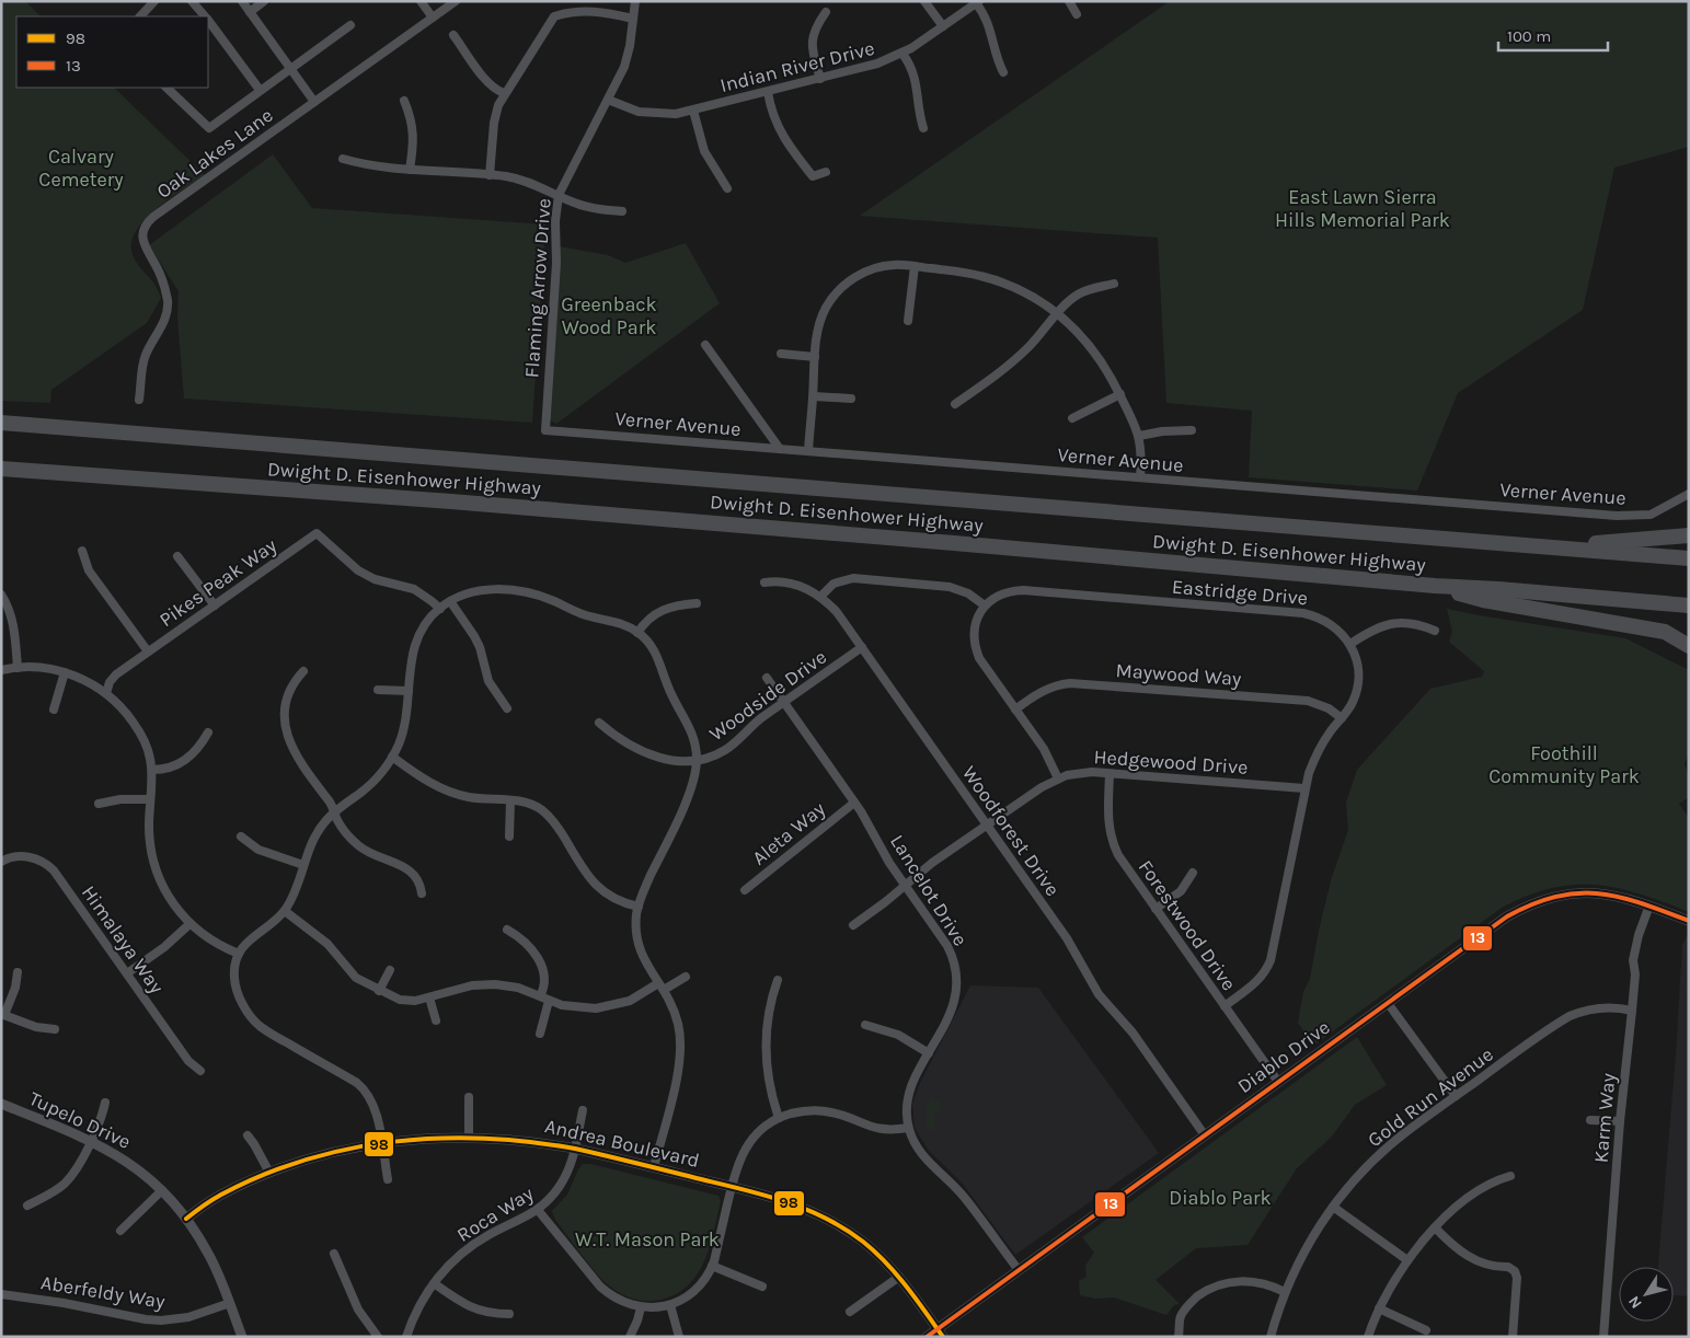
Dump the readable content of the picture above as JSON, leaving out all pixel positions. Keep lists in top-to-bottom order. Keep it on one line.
{"streets":{"highway":["Dwight D. Eisenhower Highway"],"street":["Indian River Drive","Oak Lakes Lane","Flaming Arrow Drive","Verner Avenue","Pikes Peak Way","Eastridge Drive","Maywood Way","Woodside Drive","Hedgewood Drive","Woodforest Drive","Aleta Way","Lancelot Drive","Forestwood Drive","Himalaya Way","Diablo Drive","Gold Run Avenue","Karm Way","Tupelo Drive","Andrea Boulevard","Roca Way","Aberfeldy Way"]},"crossings":[["Indian River Drive","Flaming Arrow Drive"],["Flaming Arrow Drive","Verner Avenue"],["Woodside Drive","Woodforest Drive"],["Woodside Drive","Lancelot Drive"],["Woodside Drive","Andrea Boulevard"],["Hedgewood Drive","Woodforest Drive"],["Hedgewood Drive","Lancelot Drive"],["Hedgewood Drive","Forestwood Drive"],["Woodforest Drive","Diablo Drive"],["Aleta Way","Lancelot Drive"],["Lancelot Drive","Diablo Drive"],["Forestwood Drive","Diablo Drive"],["Diablo Drive","Karm Way"],["Diablo Drive","Andrea Boulevard"],["Gold Run Avenue","Karm Way"],["Tupelo Drive","Andrea Boulevard"],["Tupelo Drive","Aberfeldy Way"],["Andrea Boulevard","Roca Way"]],"parks":["Calvary Cemetery","East Lawn Sierra Hills Memorial Park","Greenback Wood Park","Foothill Community Park","Diablo Park","W.T. Mason Park"],"lines":["transit line 13","transit line 98"],"legend":["98","13"],"scale_bar":"100 m","north":"bottom left"}
